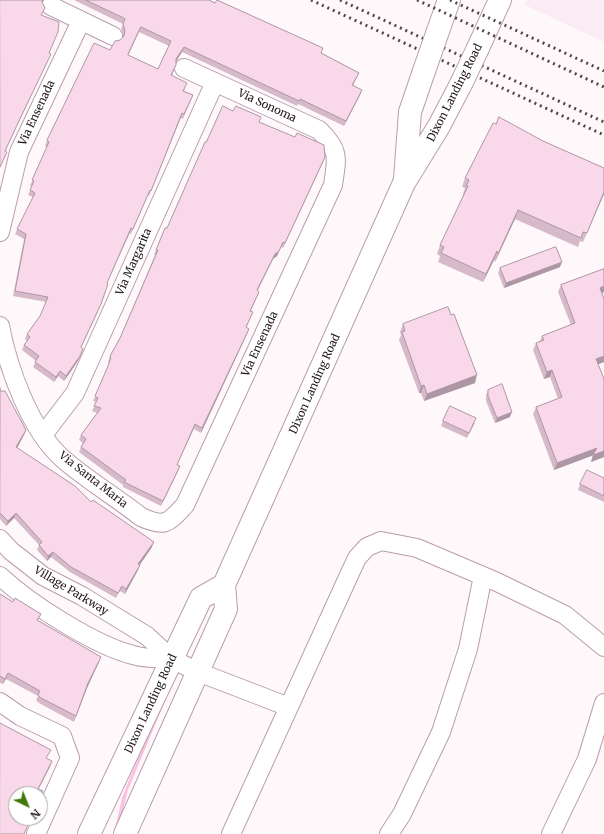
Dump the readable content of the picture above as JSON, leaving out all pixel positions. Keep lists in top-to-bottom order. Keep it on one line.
{"streets":{"main road":["Dixon Landing Road"],"street":["Via Sonoma","Via Ensenada","Via Margarita","Via Santa Maria","Village Parkway"]},"crossings":[["Dixon Landing Road","Village Parkway"],["Via Sonoma","Via Ensenada"],["Via Sonoma","Via Margarita"],["Via Ensenada","Via Santa Maria"],["Via Margarita","Via Santa Maria"]],"north":"bottom right"}
